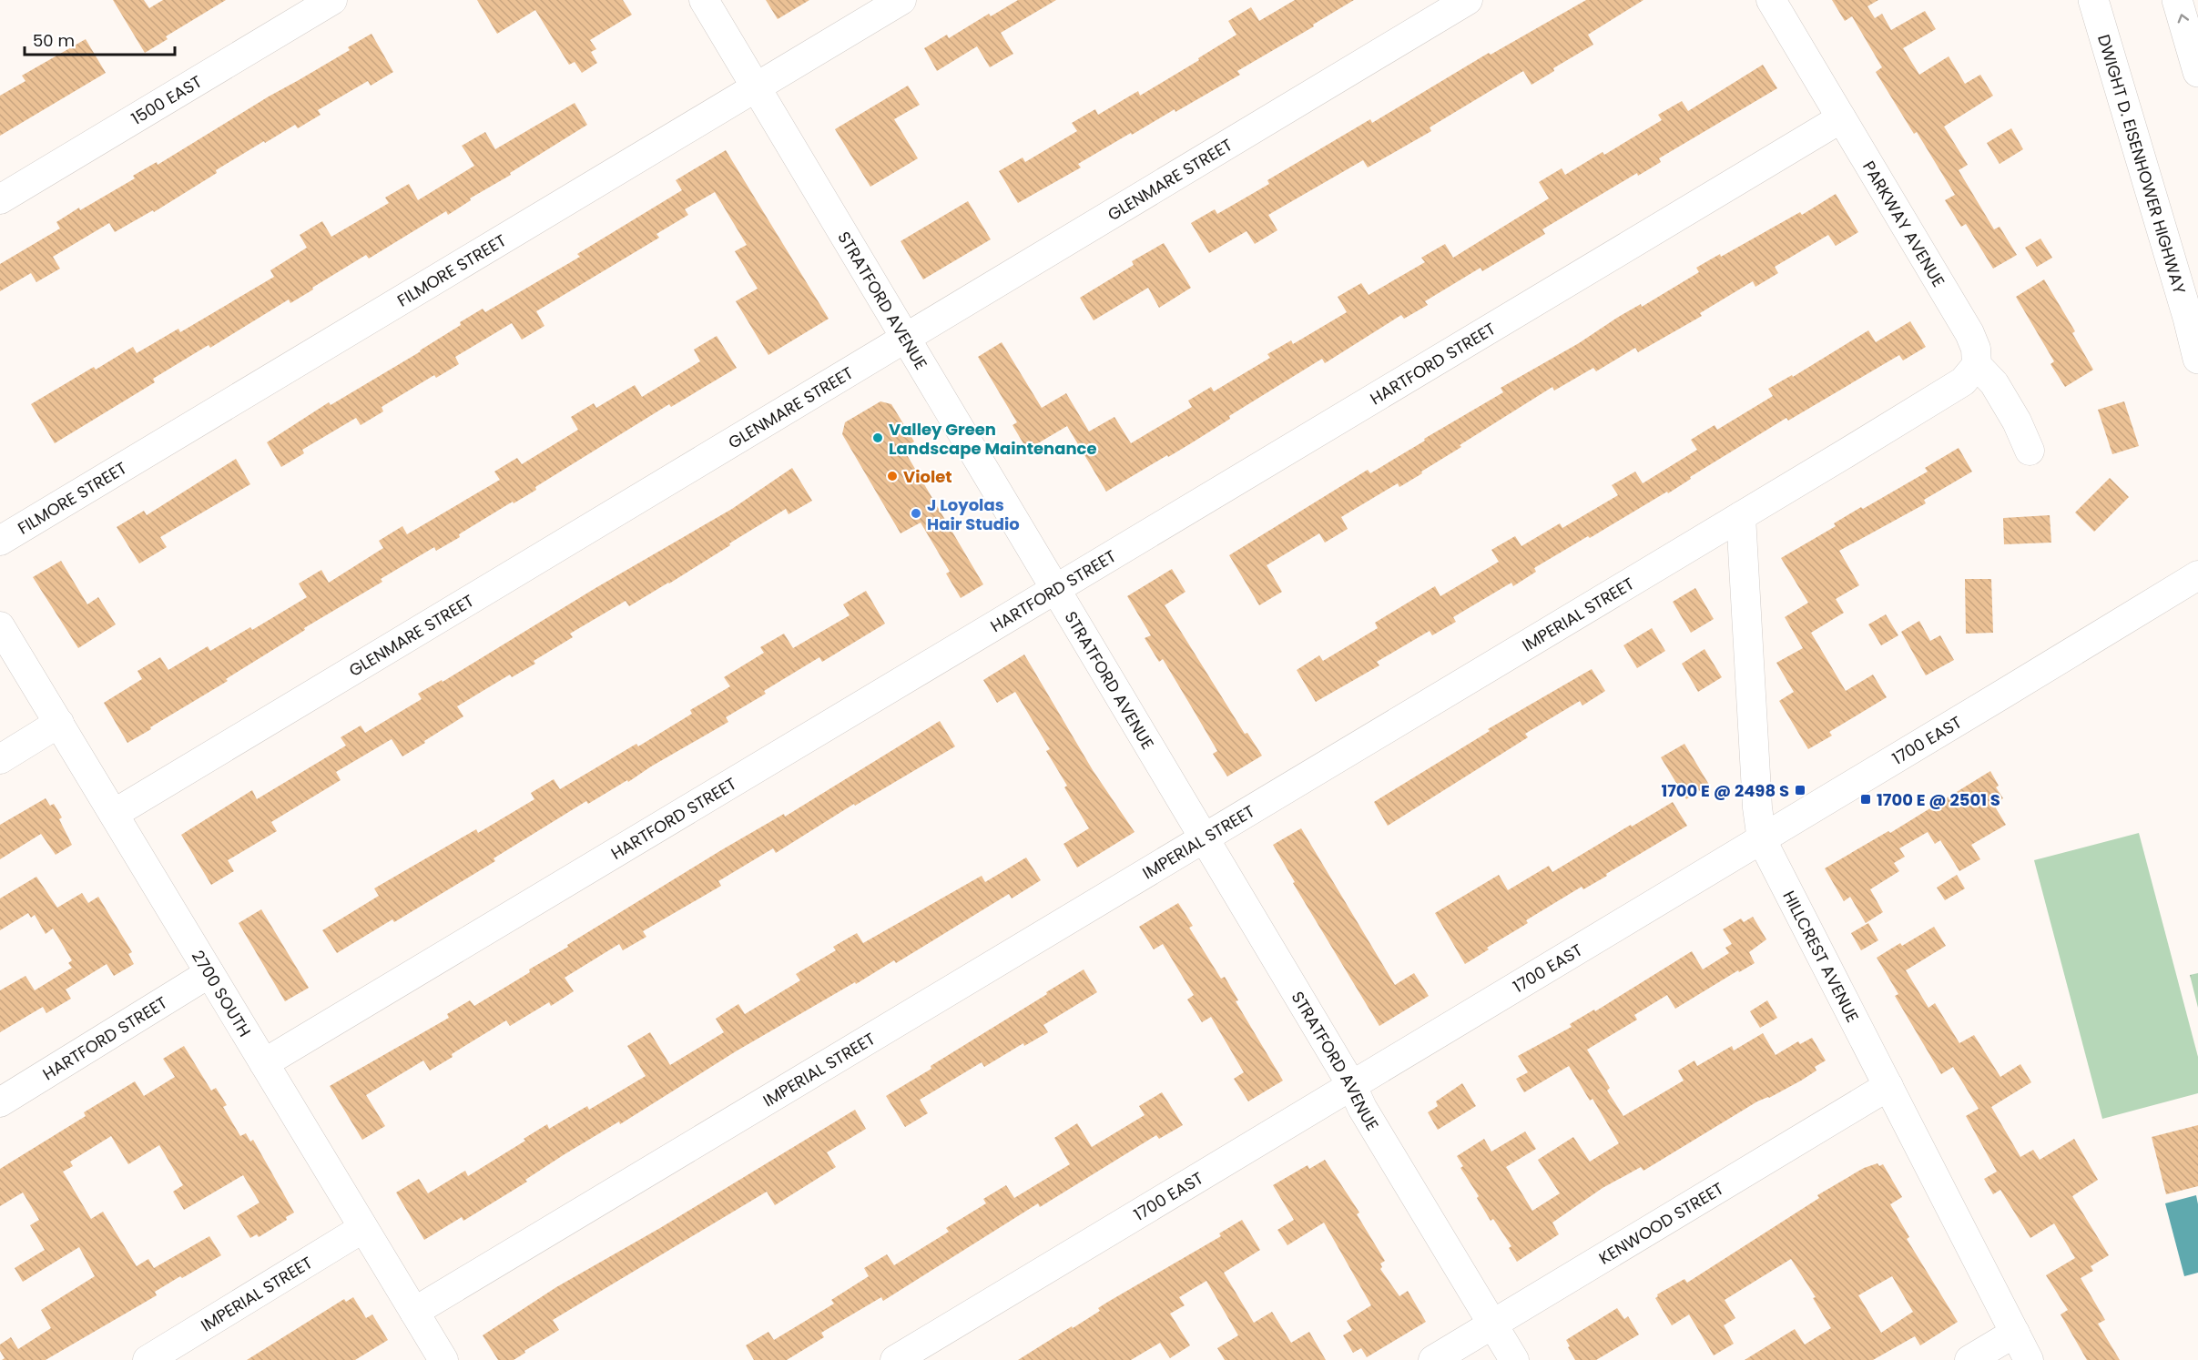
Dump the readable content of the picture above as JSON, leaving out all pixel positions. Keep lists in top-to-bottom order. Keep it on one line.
{"streets":{"highway":["DWIGHT D. EISENHOWER HIGHWAY"],"street":["1500 EAST","GLENMARE STREET","PARKWAY AVENUE","FILMORE STREET","STRATFORD AVENUE","HARTFORD STREET","IMPERIAL STREET","1700 EAST","HILLCREST AVENUE","2700 SOUTH","KENWOOD STREET"]},"crossings":[["GLENMARE STREET","STRATFORD AVENUE"],["GLENMARE STREET","2700 SOUTH"],["PARKWAY AVENUE","HARTFORD STREET"],["PARKWAY AVENUE","IMPERIAL STREET"],["FILMORE STREET","STRATFORD AVENUE"],["STRATFORD AVENUE","HARTFORD STREET"],["STRATFORD AVENUE","IMPERIAL STREET"],["STRATFORD AVENUE","1700 EAST"],["STRATFORD AVENUE","KENWOOD STREET"],["HARTFORD STREET","2700 SOUTH"],["IMPERIAL STREET","HILLCREST AVENUE"],["IMPERIAL STREET","2700 SOUTH"],["1700 EAST","HILLCREST AVENUE"],["HILLCREST AVENUE","KENWOOD STREET"]],"places":{"other":["Valley Green Landscape Maintenance","Violet","J Loyolas Hair Studio"],"transit":["1700 E @ 2498 S","1700 E @ 2501 S"]},"scale_bar":"50 m"}
